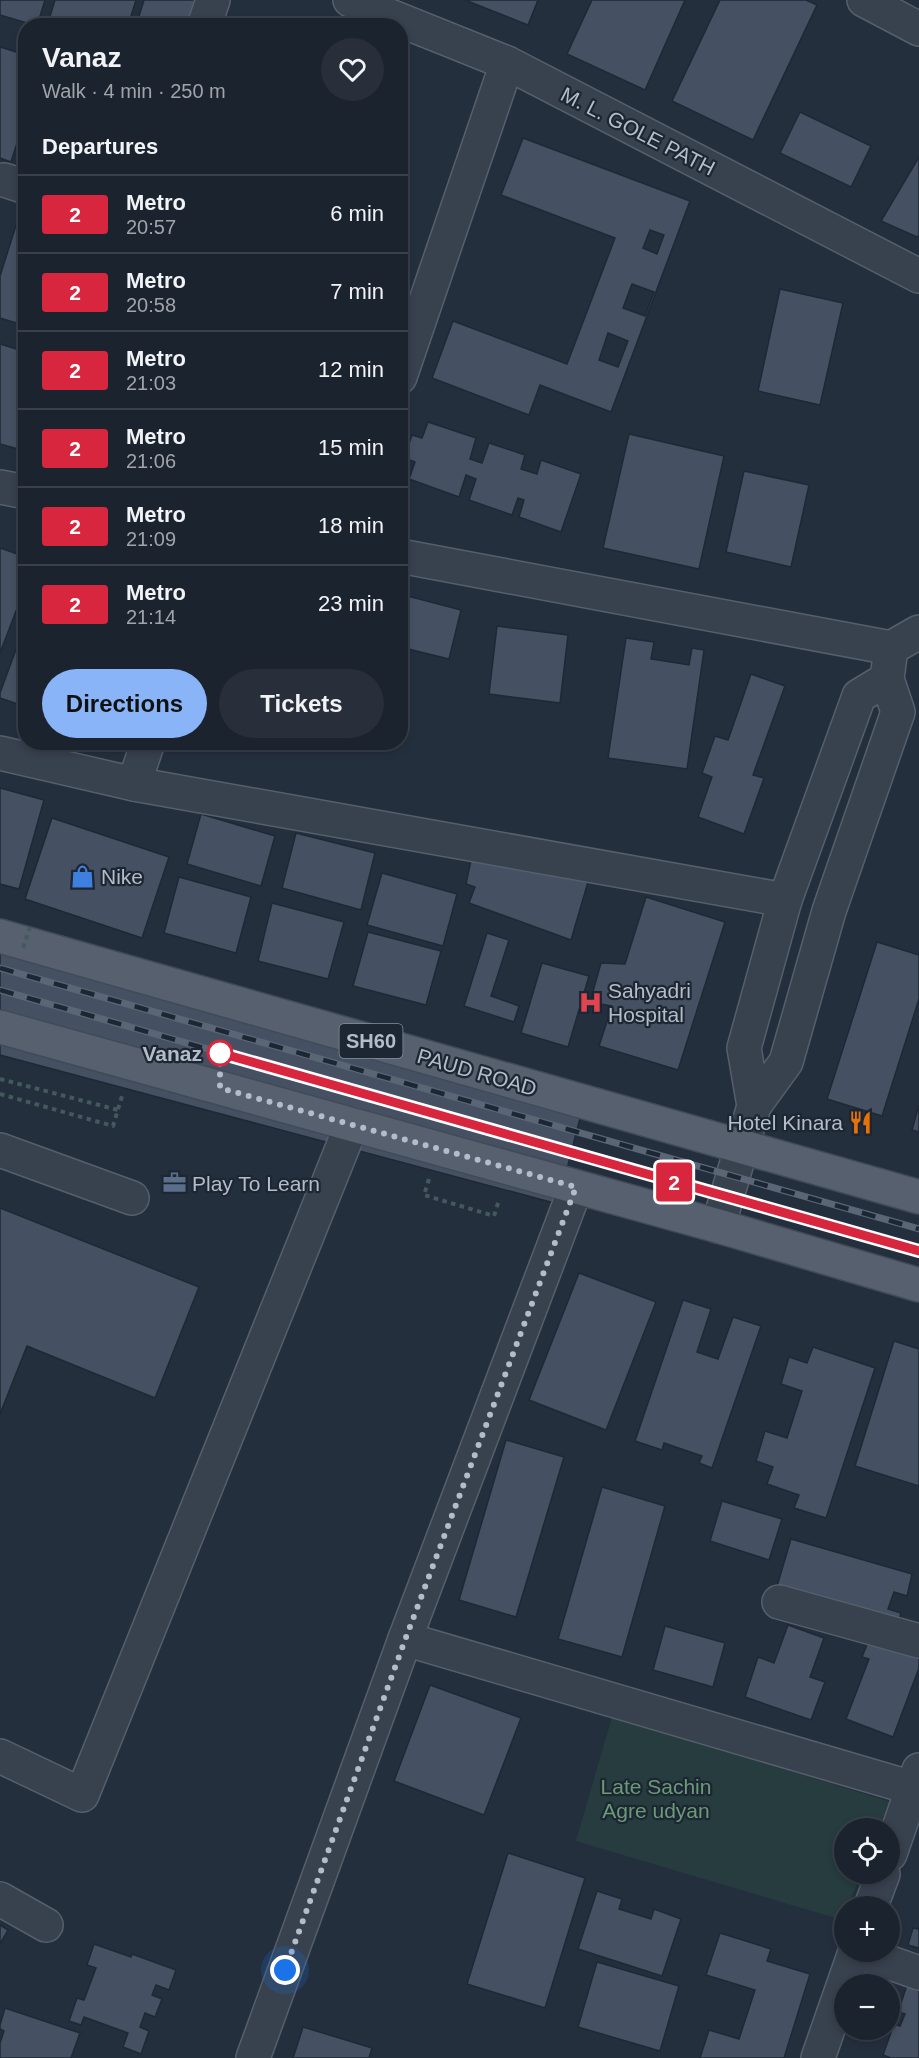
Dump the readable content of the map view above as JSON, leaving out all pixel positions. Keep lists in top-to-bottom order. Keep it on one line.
{"streets":{"main road":["SH60","PAUD ROAD"],"street":["M. L. GOLE PATH"]},"parks":["Late Sachin Agre udyan"],"places":{"shop":["Nike"],"hospital":["Sahyadri Hospital"],"other":["Vanaz"],"restaurant":["Hotel Kinara"],"office":["Play To Learn"]},"lines":["metro line 2"],"page":{"on_map":"2","heading":[["Vanaz","Walk · 4 min · 250 m"],"Departures"],"list":[{"mark":"2","name":"Metro","note":"20:57","value":"6 min"},{"mark":"2","name":"Metro","note":"20:58","value":"7 min"},{"mark":"2","name":"Metro","note":"21:03","value":"12 min"},{"mark":"2","name":"Metro","note":"21:06","value":"15 min"},{"mark":"2","name":"Metro","note":"21:09","value":"18 min"},{"mark":"2","name":"Metro","note":"21:14","value":"23 min"}],"buttons":["Directions","Tickets"],"map_buttons":["+","−"]}}
